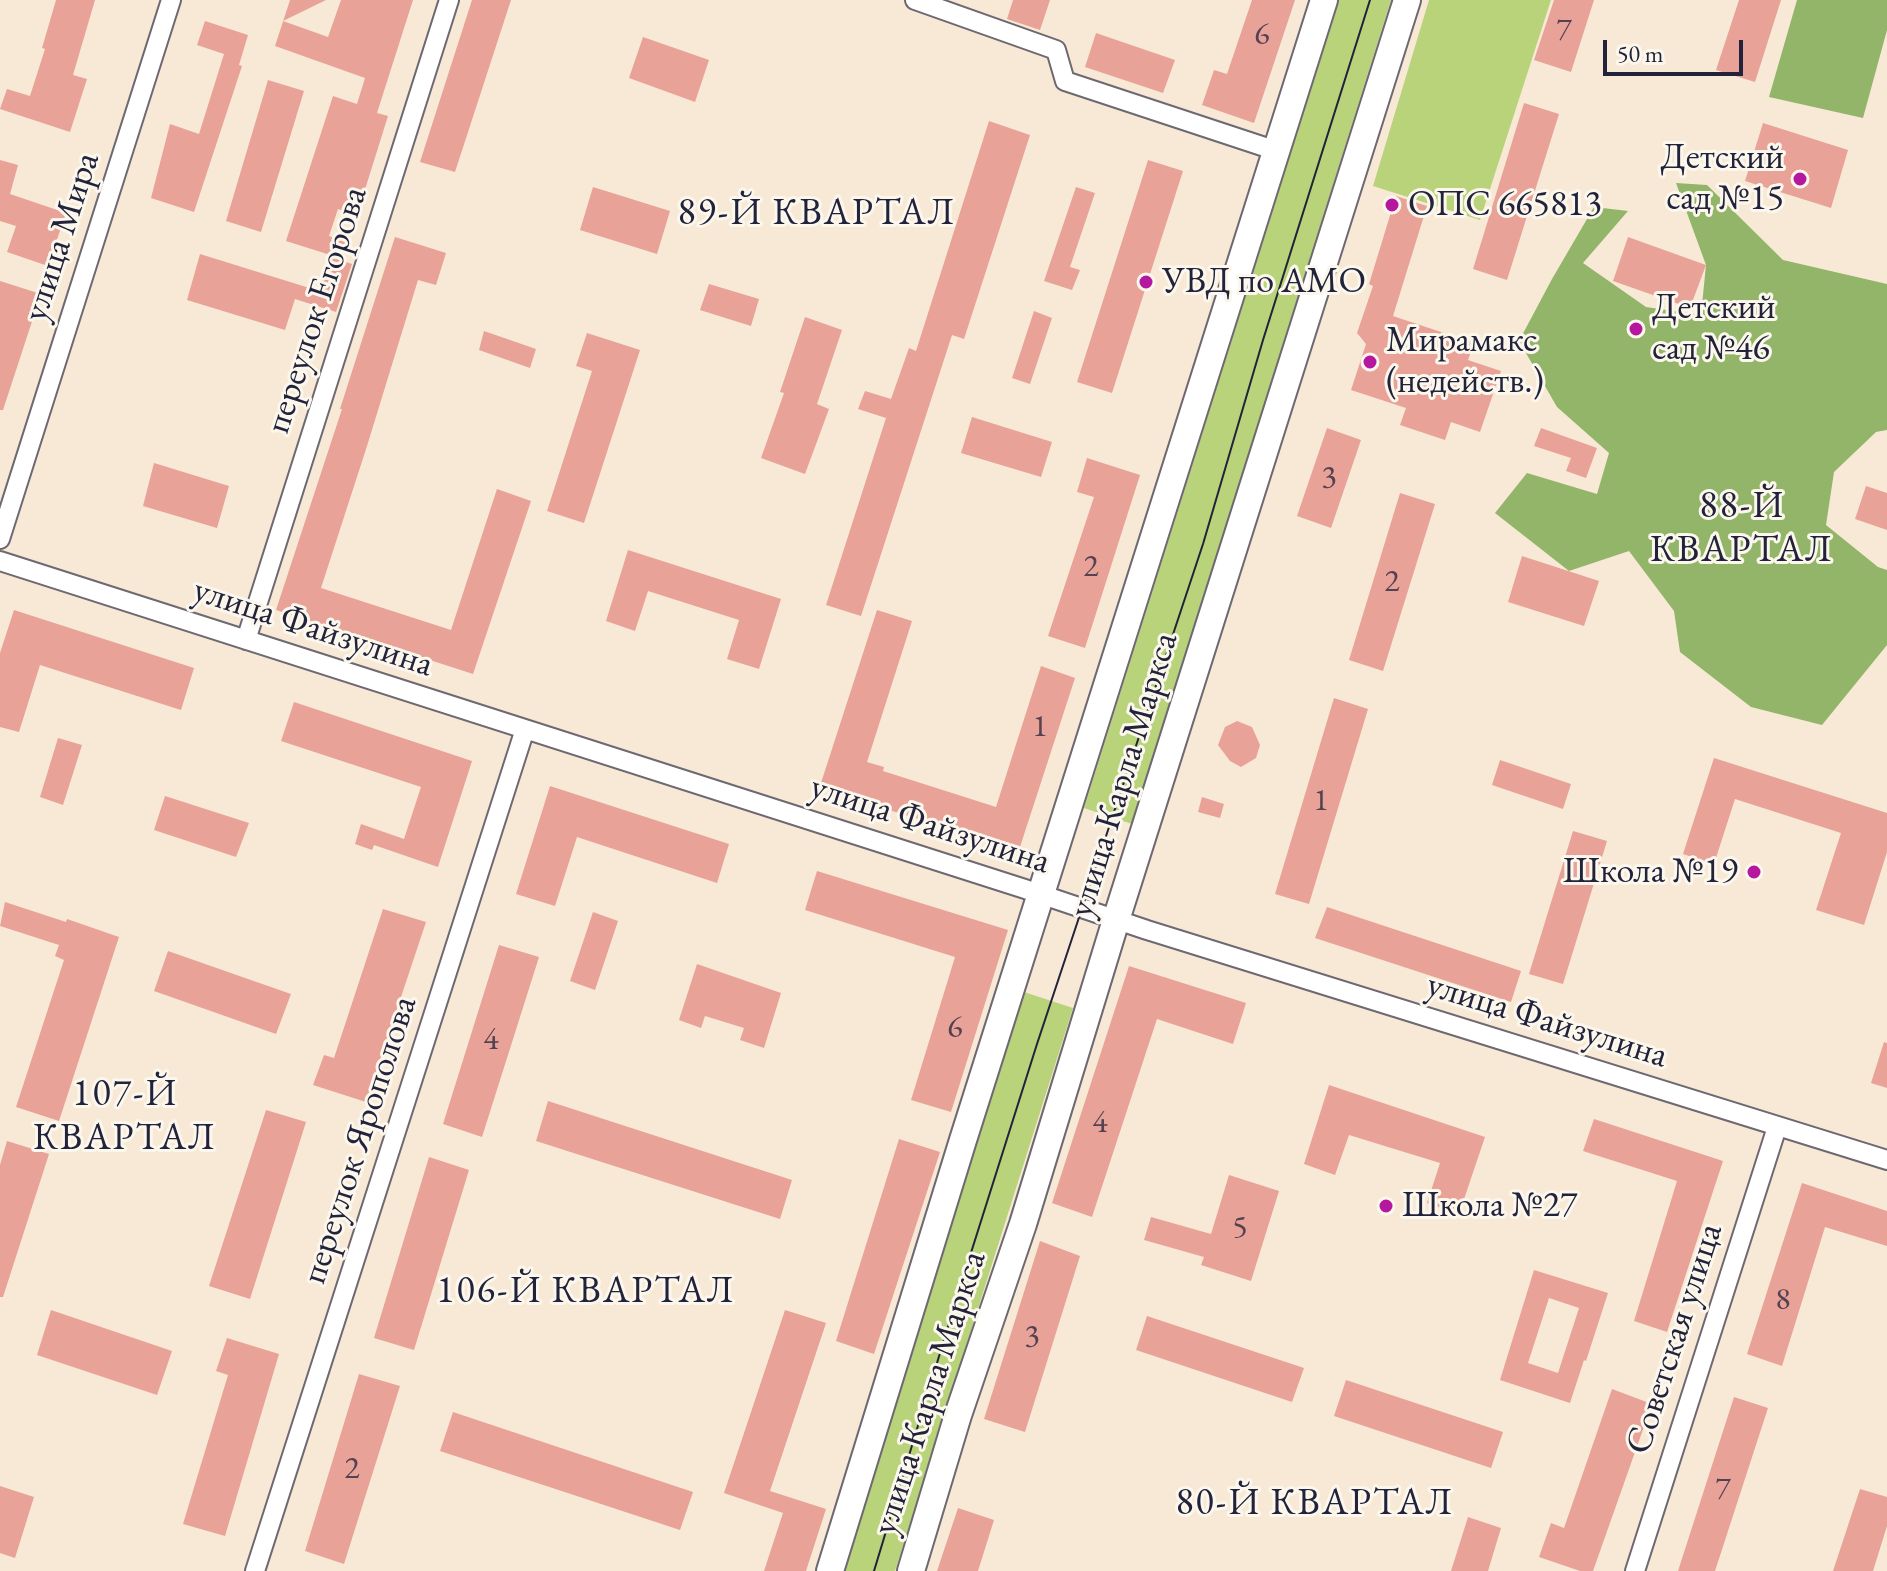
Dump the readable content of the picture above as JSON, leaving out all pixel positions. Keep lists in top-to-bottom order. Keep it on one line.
{"streets":{"main road":["улица Карла Маркса"],"street":["улица Мира","переулок Егорова","улица Файзулина","переулок Ярополова","Советская улица"]},"crossings":[["переулок Егорова","улица Файзулина"],["улица Файзулина","улица Карла Маркса"],["улица Файзулина","переулок Ярополова"],["улица Файзулина","Советская улица"]],"districts":["89-Й КВАРТАЛ","88-Й КВАРТАЛ","107-Й КВАРТАЛ","106-Й КВАРТАЛ","80-Й КВАРТАЛ"],"places":["Детский сад №15","ОПС 665813","УВД по АМО","Детский сад №46","Мирамакс (недейств.)","Школа №19","Школа №27"],"house_numbers":["7","6","3","2","2","1","1","6","4","4","5","8","3","2","7"],"scale_bar":"50 m"}
